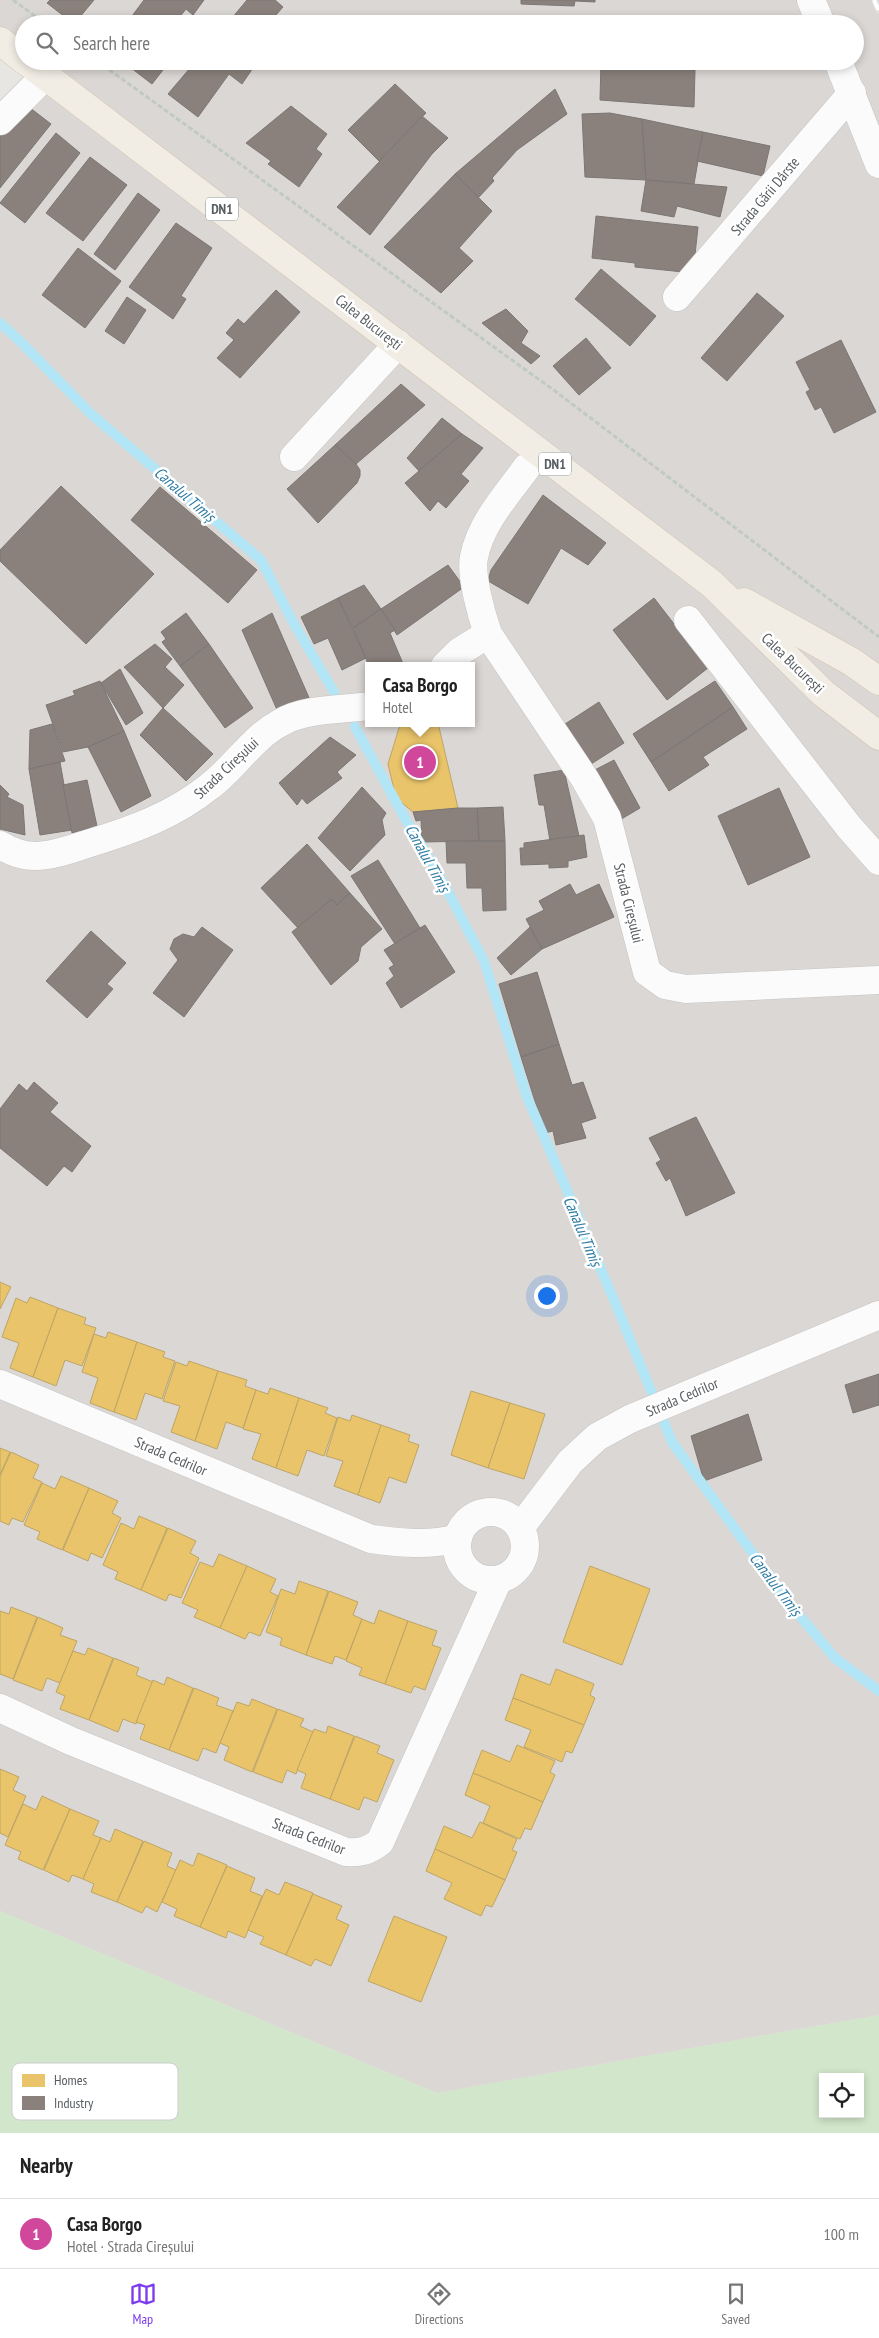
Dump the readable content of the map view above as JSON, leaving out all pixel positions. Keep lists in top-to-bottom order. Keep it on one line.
{"streets":{"main road":["DN1","Calea București"],"street":["Strada Gării Dârste","Strada Cireșului","Strada Cedrilor"]},"water":["Canalul Timiș"],"legend":["Homes","Industry"],"page":{"search":"Search here","popup":["Casa Borgo","Hotel"],"pins":"1","heading":"Nearby","list":[{"mark":"1","name":"Casa Borgo","note":"Hotel · Strada Cireșului","value":"100 m"}],"nav":["Map","Directions","Saved"]}}
